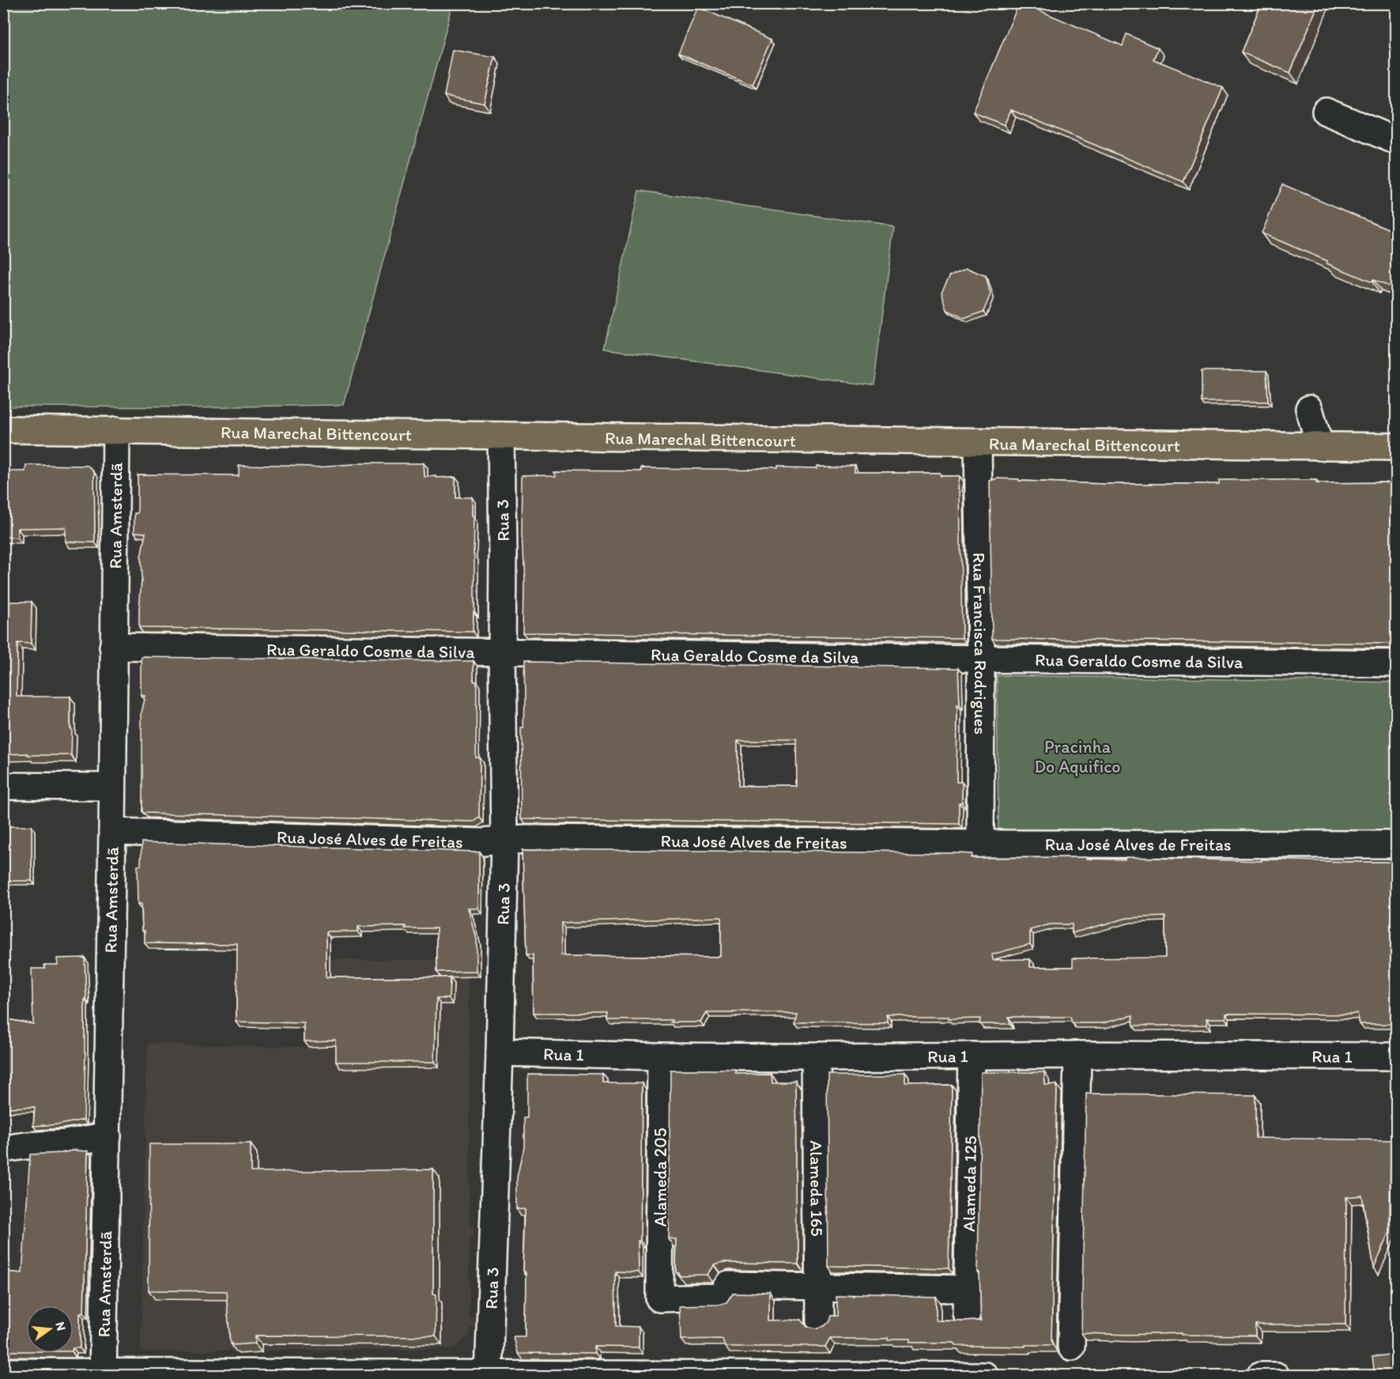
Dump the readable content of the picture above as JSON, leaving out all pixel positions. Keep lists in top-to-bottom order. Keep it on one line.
{"streets":{"main road":["Rua Marechal Bittencourt"],"street":["Rua Amsterdã","Rua 3","Rua Francisca Rodrigues","Rua Geraldo Cosme da Silva","Rua José Alves de Freitas","Rua 1","Alameda 205","Alameda 125","Alameda 165"]},"crossings":[["Rua Marechal Bittencourt","Rua Amsterdã"],["Rua Marechal Bittencourt","Rua 3"],["Rua Marechal Bittencourt","Rua Francisca Rodrigues"],["Rua Amsterdã","Rua Geraldo Cosme da Silva"],["Rua Amsterdã","Rua José Alves de Freitas"],["Rua 3","Rua Geraldo Cosme da Silva"],["Rua 3","Rua José Alves de Freitas"],["Rua 3","Rua 1"],["Rua Francisca Rodrigues","Rua Geraldo Cosme da Silva"],["Rua Francisca Rodrigues","Rua José Alves de Freitas"],["Rua 1","Alameda 205"],["Rua 1","Alameda 125"],["Rua 1","Alameda 165"],["Alameda 205","Alameda 125"],["Alameda 205","Alameda 165"],["Alameda 125","Alameda 165"]],"parks":["Pracinha Do Aquifico"],"north":"right"}
